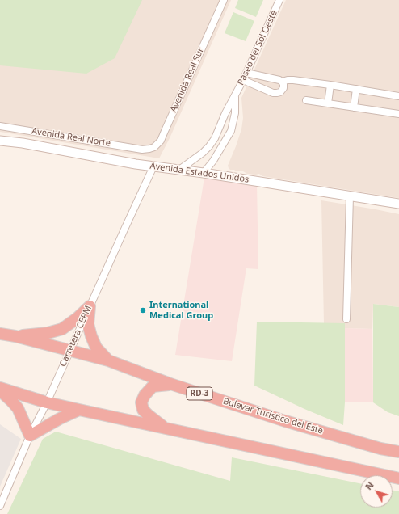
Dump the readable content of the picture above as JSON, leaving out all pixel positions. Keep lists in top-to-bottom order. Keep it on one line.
{"streets":{"highway":["RD-3","Bulevar Turístico del Este"],"street":["Paseo del Sol Oeste","Avenida Real Sur","Avenida Real Norte","Avenida Estados Unidos","Carretera CEPM"]},"crossings":[["Paseo del Sol Oeste","Avenida Estados Unidos"],["Avenida Real Sur","Avenida Real Norte"],["Avenida Estados Unidos","Carretera CEPM"],["Carretera CEPM","Bulevar Turístico del Este"]],"places":["International Medical Group"],"north":"top left"}
